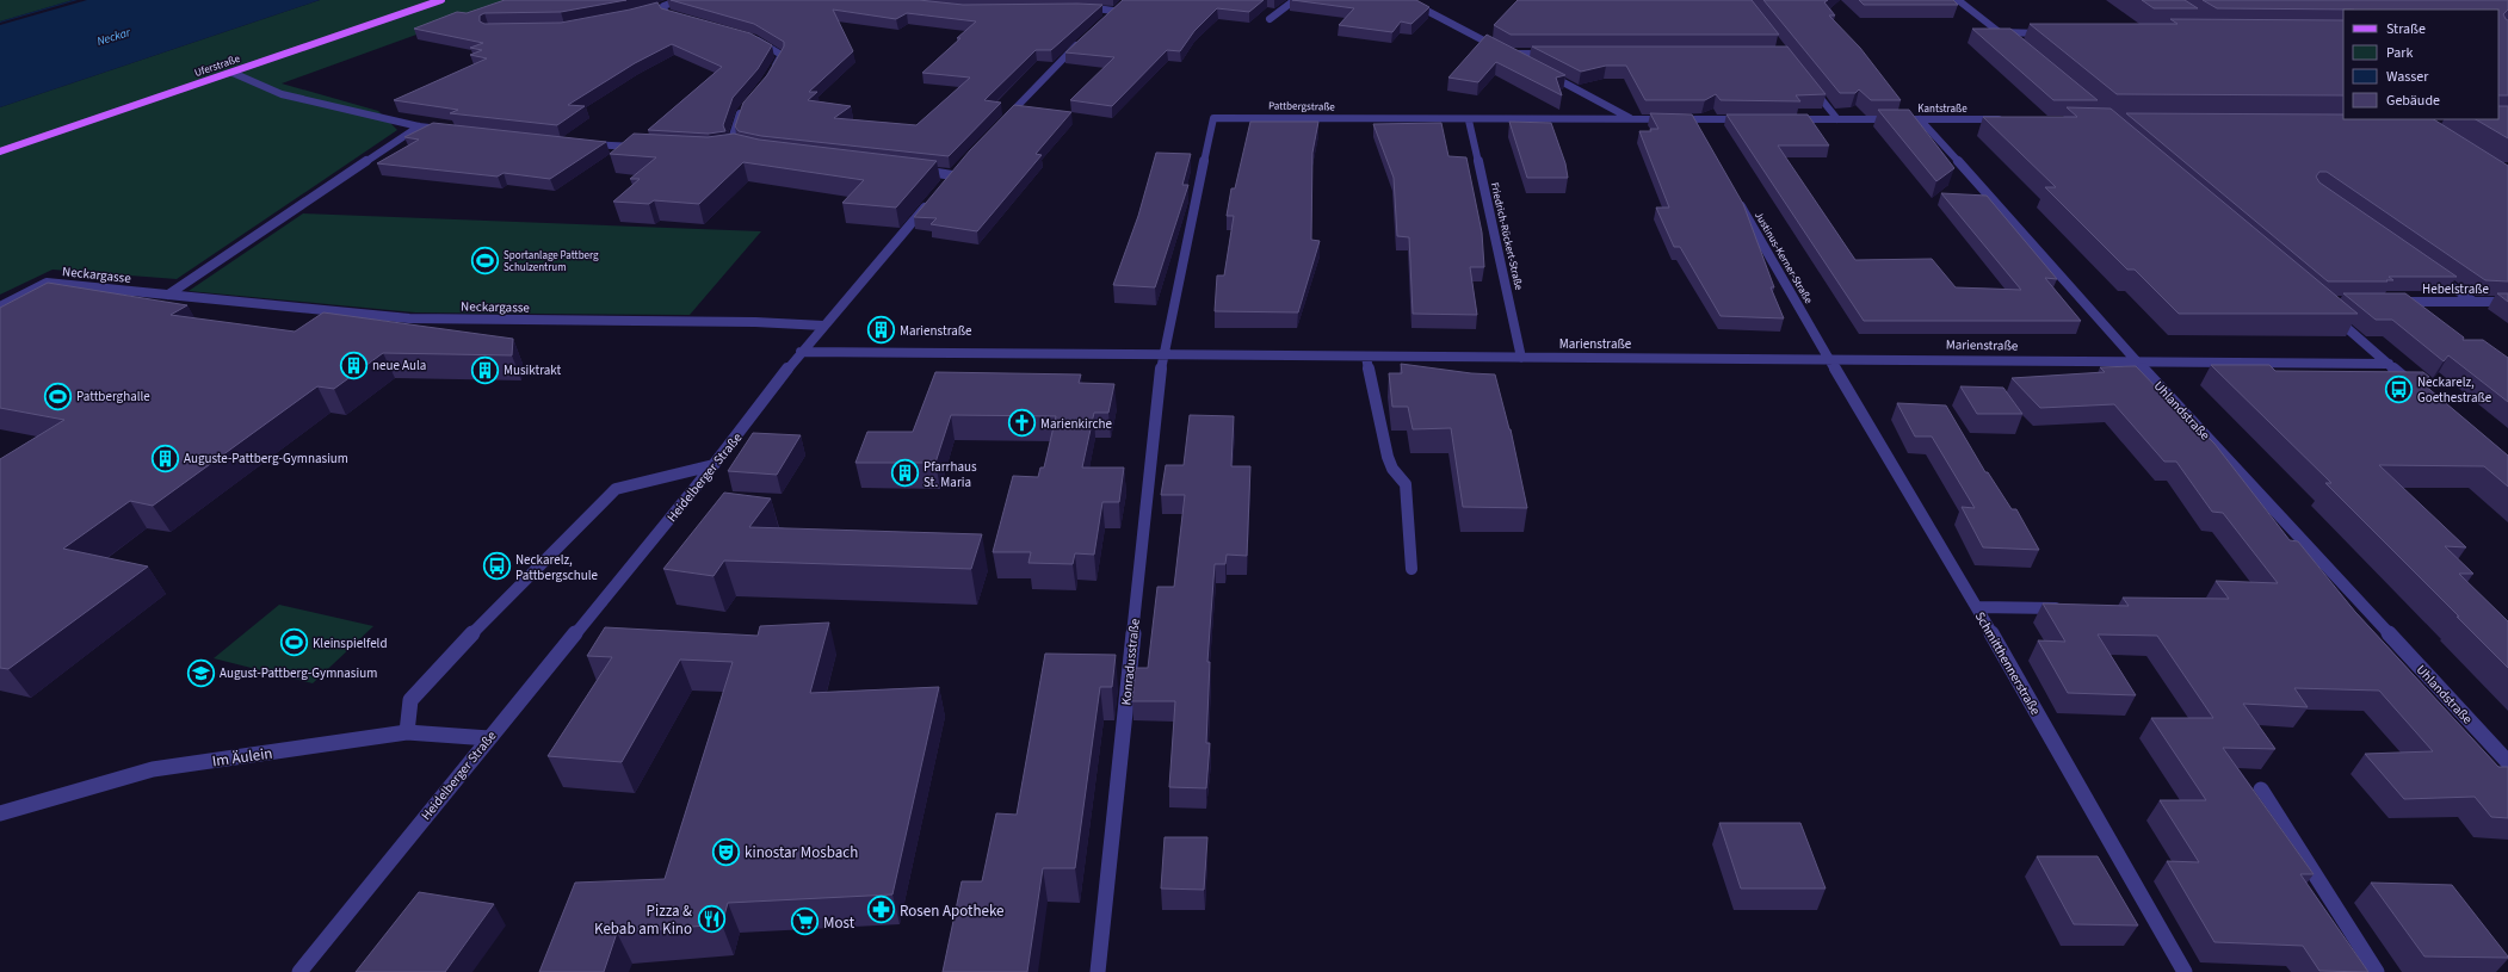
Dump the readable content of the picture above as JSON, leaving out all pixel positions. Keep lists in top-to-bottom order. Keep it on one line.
{"streets":{"main road":["Uferstraße"],"street":["Pattbergstraße","Kantstraße","Friedrich-Rückert-Straße","Justinus-Kerner-Straße","Neckargasse","Hebelstraße","Marienstraße","Uhlandstraße","Heidelberger Straße","Konradusstraße","Schmitthennerstraße","Im Äulein"]},"crossings":[["Pattbergstraße","Friedrich-Rückert-Straße"],["Pattbergstraße","Marienstraße"],["Pattbergstraße","Konradusstraße"],["Kantstraße","Uhlandstraße"],["Friedrich-Rückert-Straße","Marienstraße"],["Justinus-Kerner-Straße","Marienstraße"],["Justinus-Kerner-Straße","Schmitthennerstraße"],["Neckargasse","Heidelberger Straße"],["Marienstraße","Uhlandstraße"],["Marienstraße","Heidelberger Straße"],["Marienstraße","Konradusstraße"],["Marienstraße","Schmitthennerstraße"],["Heidelberger Straße","Im Äulein"]],"water":["Neckar"],"places":{"sports":["Sportanlage Pattberg Schulzentrum","Pattberghalle","Kleinspielfeld"],"building":["Marienstraße","neue Aula","Musiktrakt","Auguste-Pattberg-Gymnasium","Pfarrhaus St. Maria"],"bus stop":["Neckarelz, Goethestraße","Neckarelz, Pattbergschule"],"church":["Marienkirche"],"school or university":["August-Pattberg-Gymnasium"],"theatre":["kinostar Mosbach"],"pharmacy":["Rosen Apotheke"],"restaurant":["Pizza & Kebab am Kino"],"supermarket":["Most"]},"legend":["Straße","Park","Wasser","Gebäude"]}
